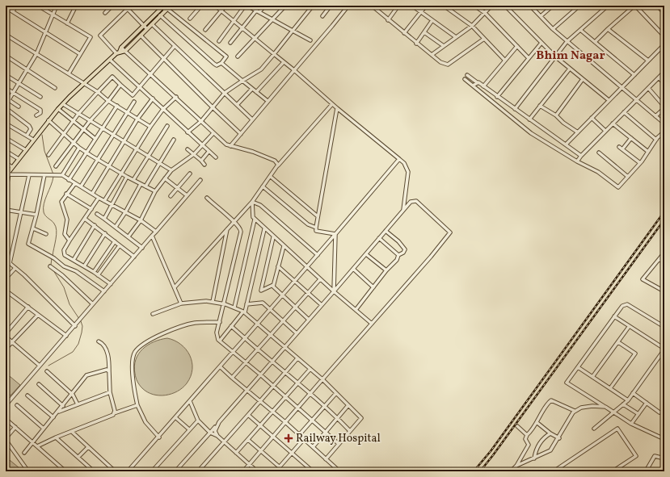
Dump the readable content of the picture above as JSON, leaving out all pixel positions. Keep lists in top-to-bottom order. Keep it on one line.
{"districts":["Bhim Nagar"],"places":{"health":["Railway Hospital"]}}
